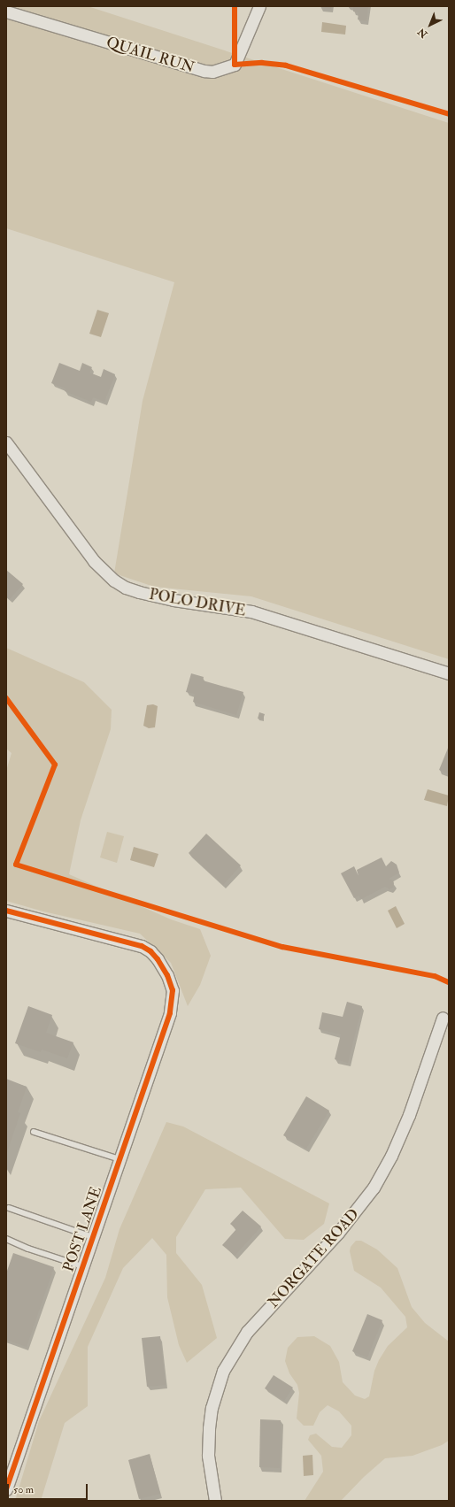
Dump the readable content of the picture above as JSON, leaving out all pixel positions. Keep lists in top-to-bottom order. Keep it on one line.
{"streets":{"street":["QUAIL RUN","POLO DRIVE","POST LANE","NORGATE ROAD"]},"scale_bar":"50 m","north":"bottom left"}
